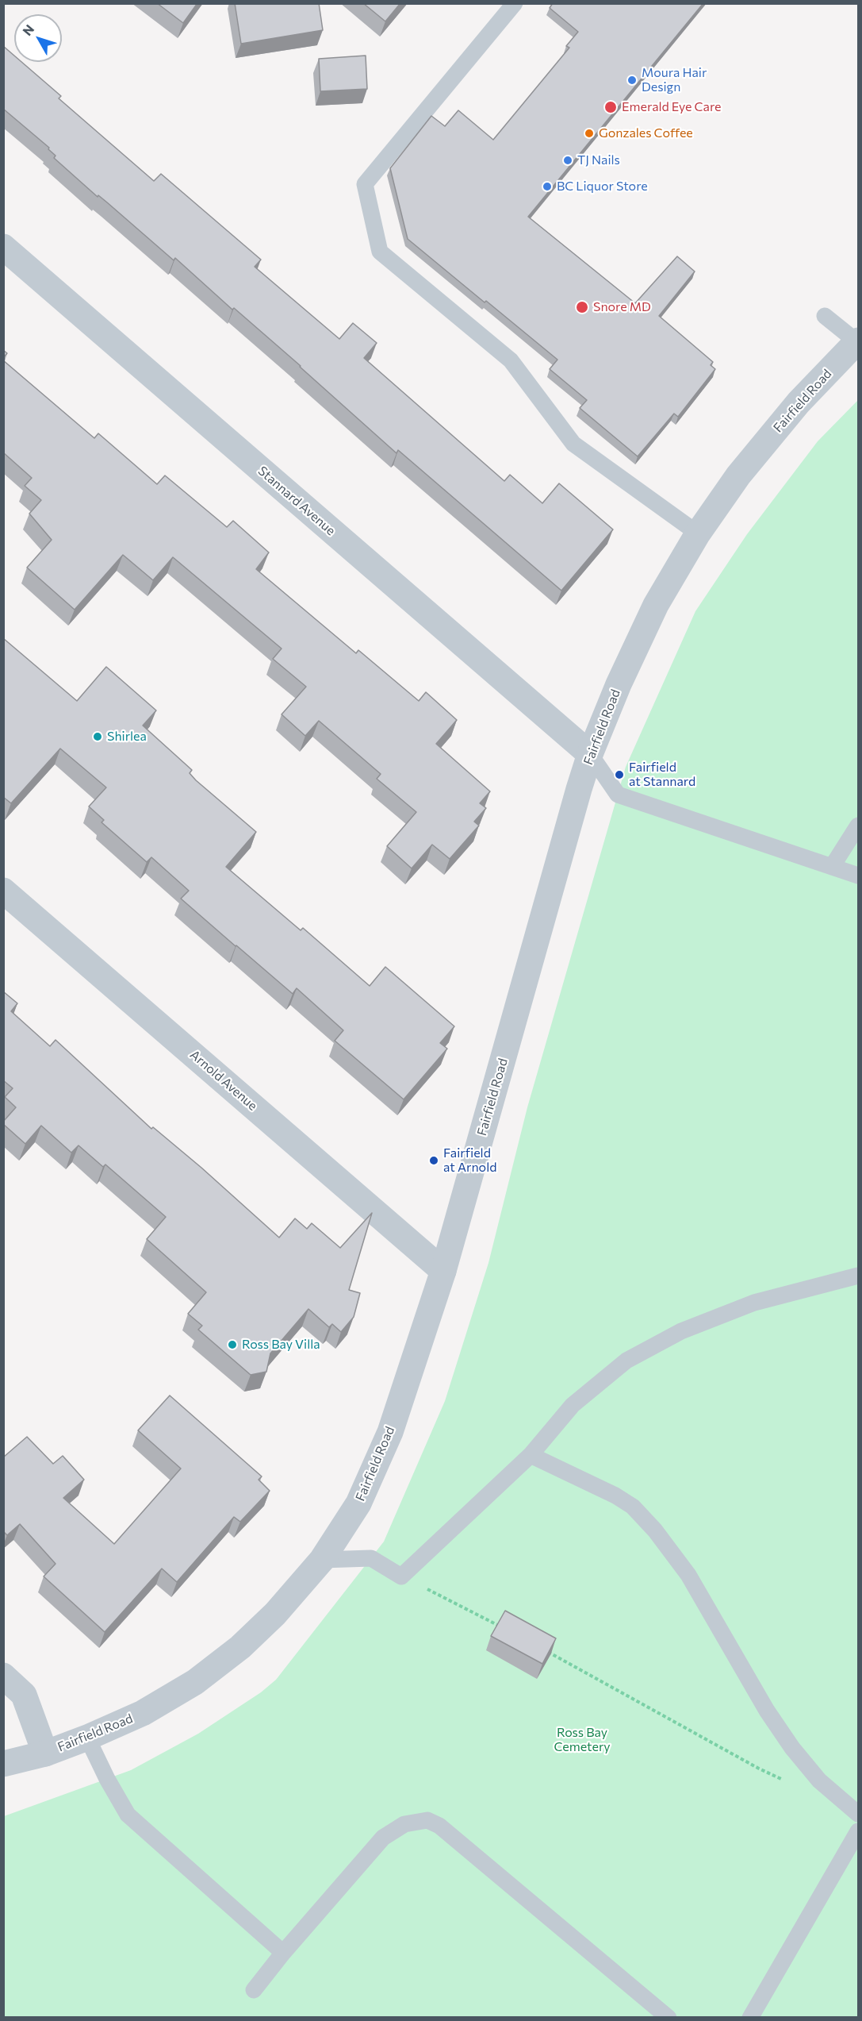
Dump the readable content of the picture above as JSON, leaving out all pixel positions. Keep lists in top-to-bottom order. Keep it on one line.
{"streets":{"street":["Fairfield Road","Stannard Avenue","Arnold Avenue"]},"crossings":[["Fairfield Road","Stannard Avenue"],["Fairfield Road","Arnold Avenue"]],"parks":["Ross Bay Cemetery"],"places":["Moura Hair Design","Emerald Eye Care","Gonzales Coffee","TJ Nails","BC Liquor Store","Snore MD","Shirlea","Fairfield at Stannard","Fairfield at Arnold","Ross Bay Villa"],"north":"top left"}
